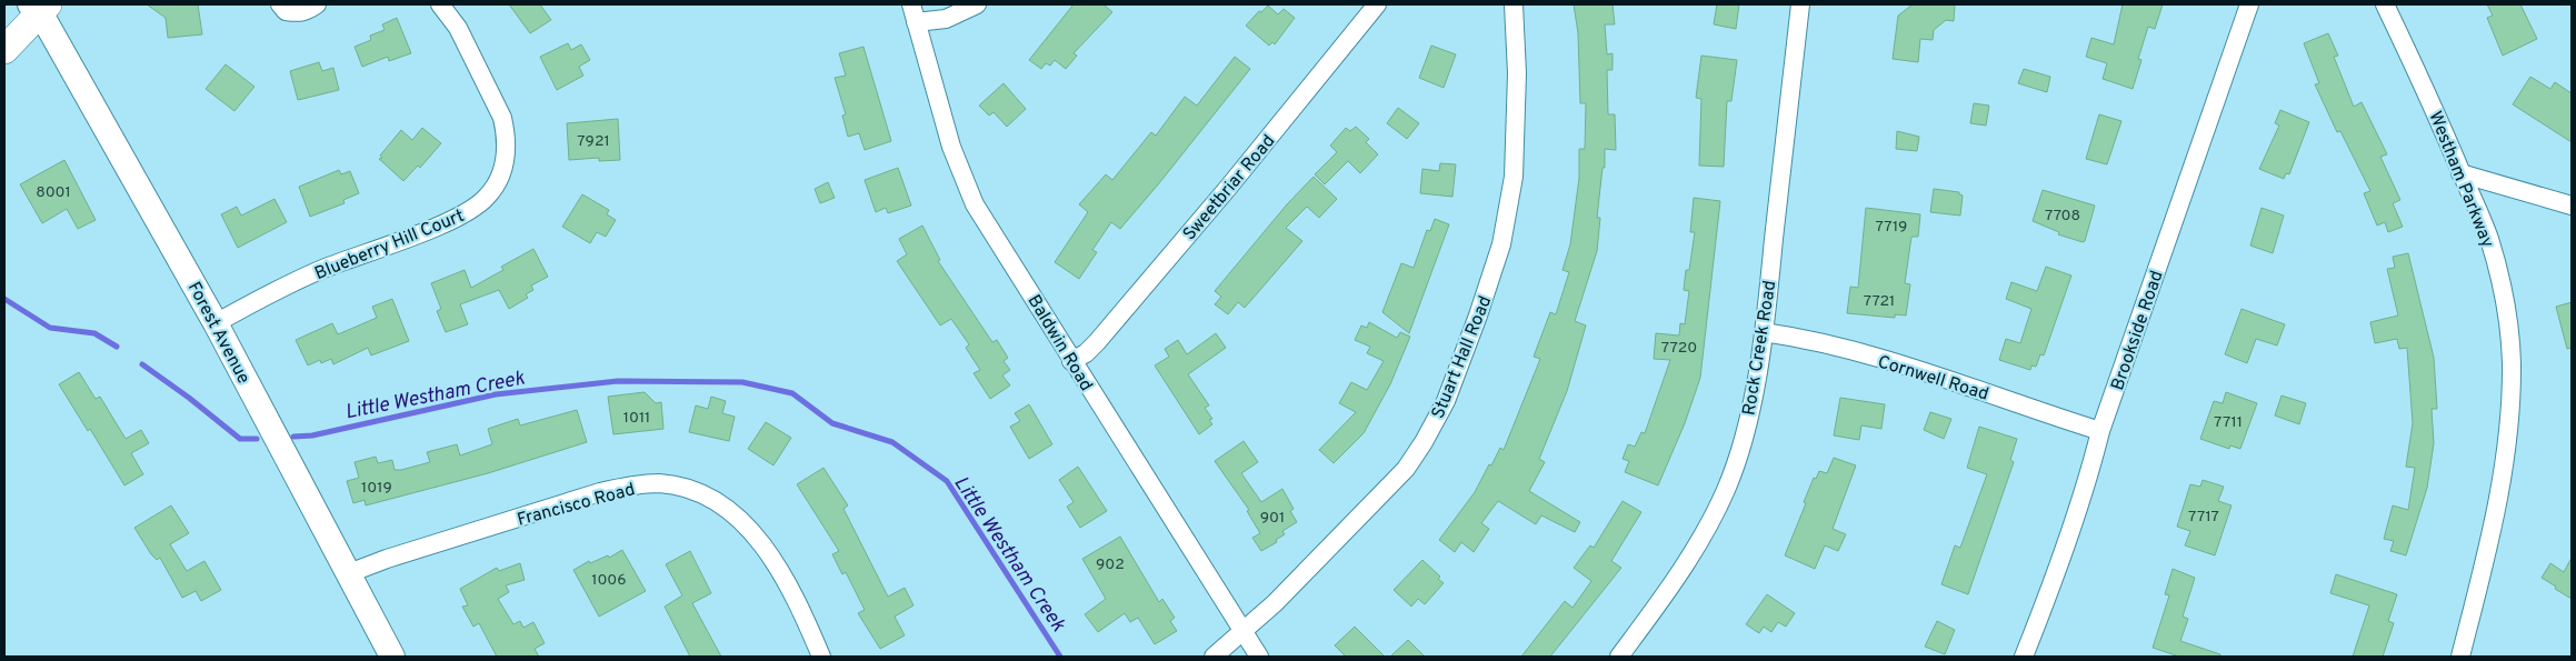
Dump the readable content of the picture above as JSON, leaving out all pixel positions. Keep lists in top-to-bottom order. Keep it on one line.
{"streets":{"main road":["Forest Avenue"],"street":["Westham Parkway","Sweetbriar Road","Blueberry Hill Court","Brookside Road","Baldwin Road","Rock Creek Road","Stuart Hall Road","Cornwell Road","Francisco Road"]},"crossings":[["Sweetbriar Road","Baldwin Road"],["Blueberry Hill Court","Forest Avenue"],["Brookside Road","Cornwell Road"],["Forest Avenue","Francisco Road"],["Baldwin Road","Stuart Hall Road"],["Rock Creek Road","Cornwell Road"]],"water":["Little Westham Creek"],"house_numbers":["7921","8001","7708","7719","7721","7720","1011","7711","1019","7717","901","902","1006"]}
